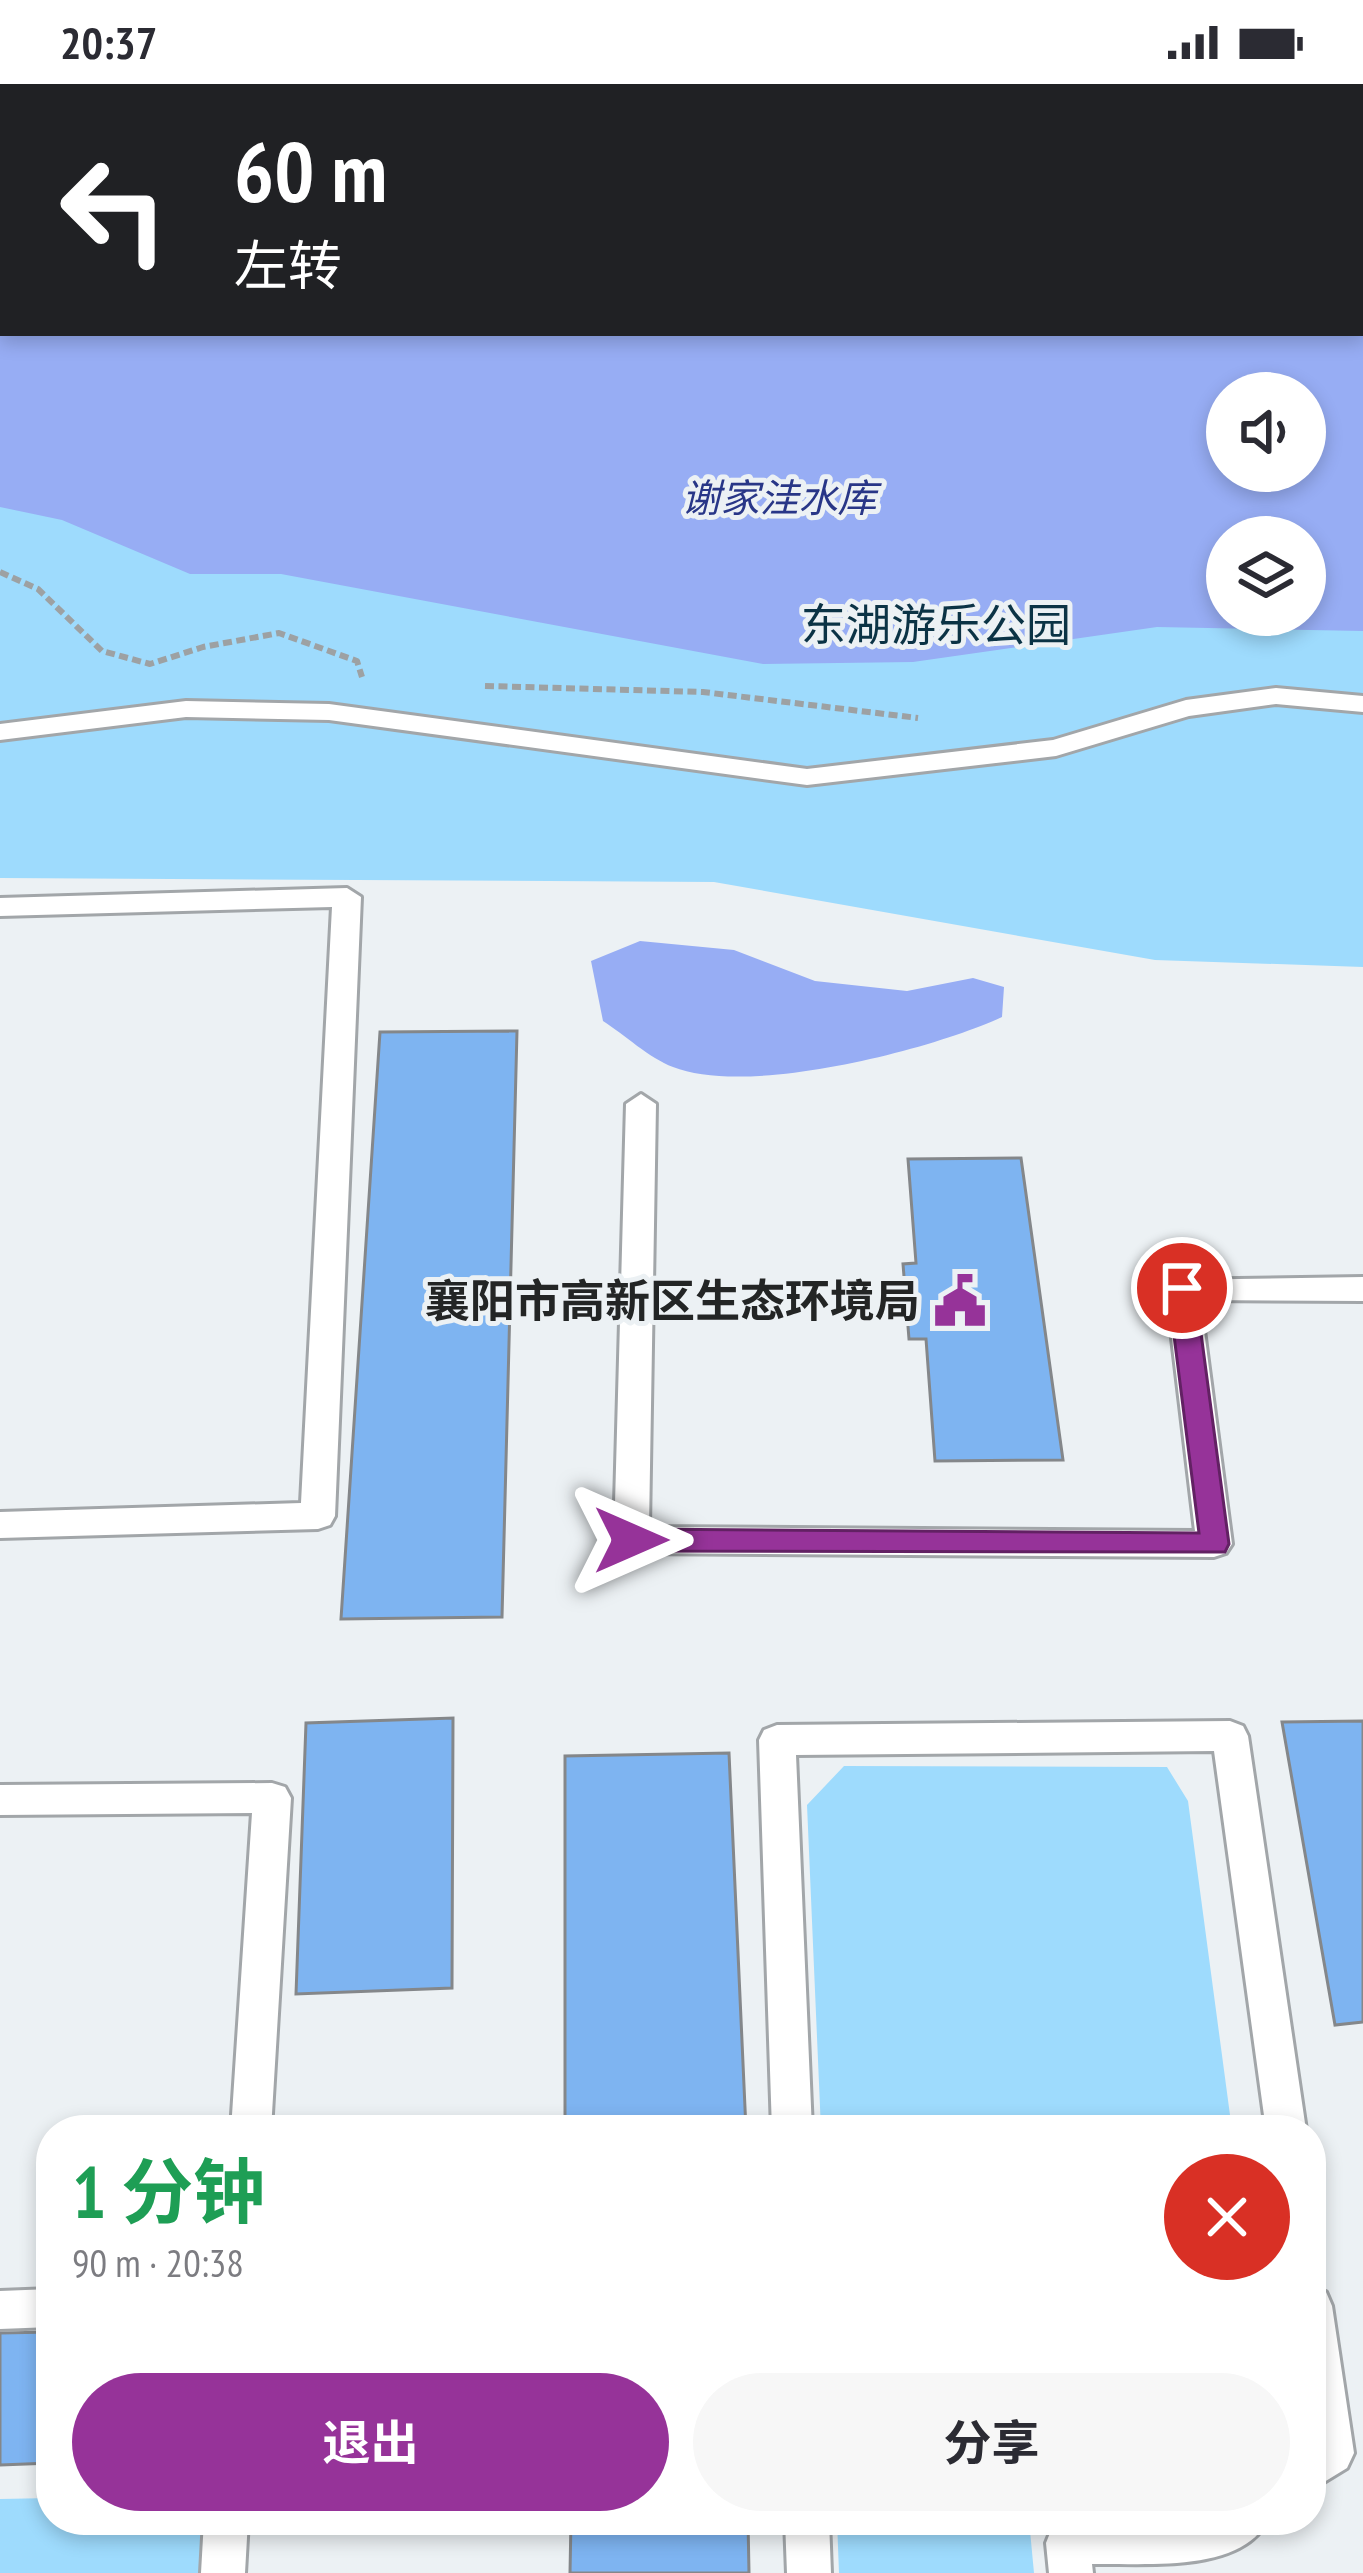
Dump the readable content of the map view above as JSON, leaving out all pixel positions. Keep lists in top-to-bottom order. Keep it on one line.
{"water":["谢家洼水库"],"parks":["东湖游乐公园"],"places":{"public building":["襄阳市高新区生态环境局"]},"page":{"status":"20:37","turn":["60 m","左转"],"heading":["1 分钟","90 m · 20:38"],"buttons":["退出","分享"]}}
